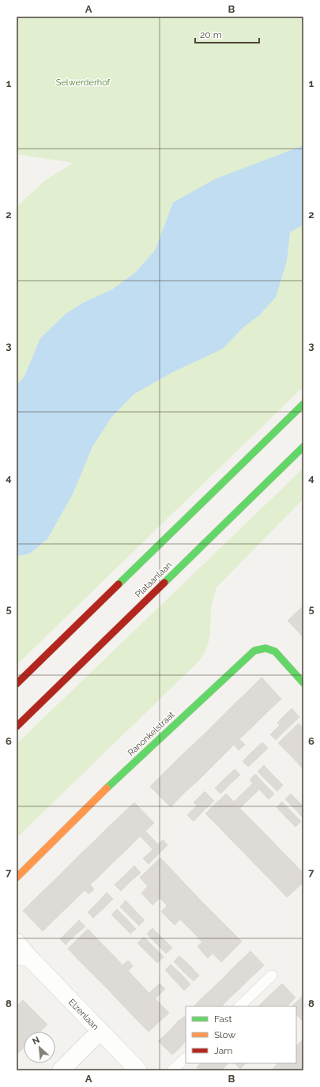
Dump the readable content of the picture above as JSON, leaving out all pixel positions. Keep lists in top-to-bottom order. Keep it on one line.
{"streets":{"main road":["Plataanlaan","Ranonkelstraat"],"street":["Elzenlaan"]},"parks":["Selwerderhof"],"legend":["Fast","Slow","Jam"],"scale_bar":"20 m","north":"top left","grid":{"columns":["A","B"],"rows":["1","2","3","4","5","6","7","8"]}}
